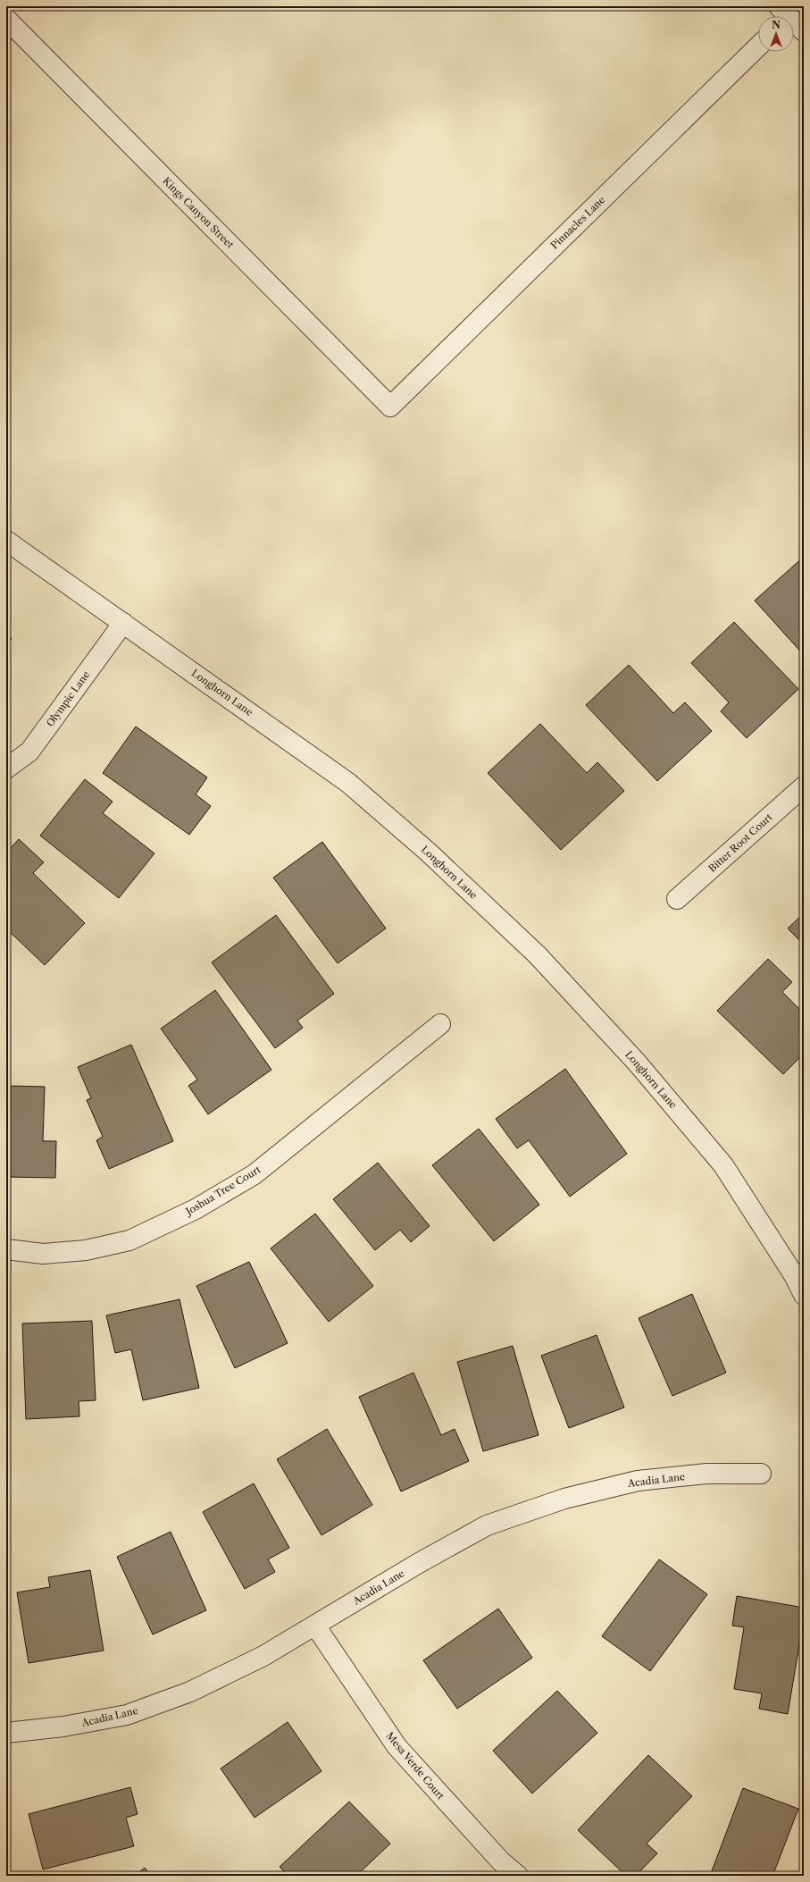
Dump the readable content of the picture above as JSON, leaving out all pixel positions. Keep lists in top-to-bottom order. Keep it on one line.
{"streets":{"street":["Kings Canyon Street","Pinnacles Lane","Longhorn Lane","Olympic Lane","Bitter Root Court","Joshua Tree Court","Acadia Lane","Mesa Verde Court"]},"crossings":[["Kings Canyon Street","Pinnacles Lane"],["Longhorn Lane","Olympic Lane"],["Acadia Lane","Mesa Verde Court"]],"north":"top"}
